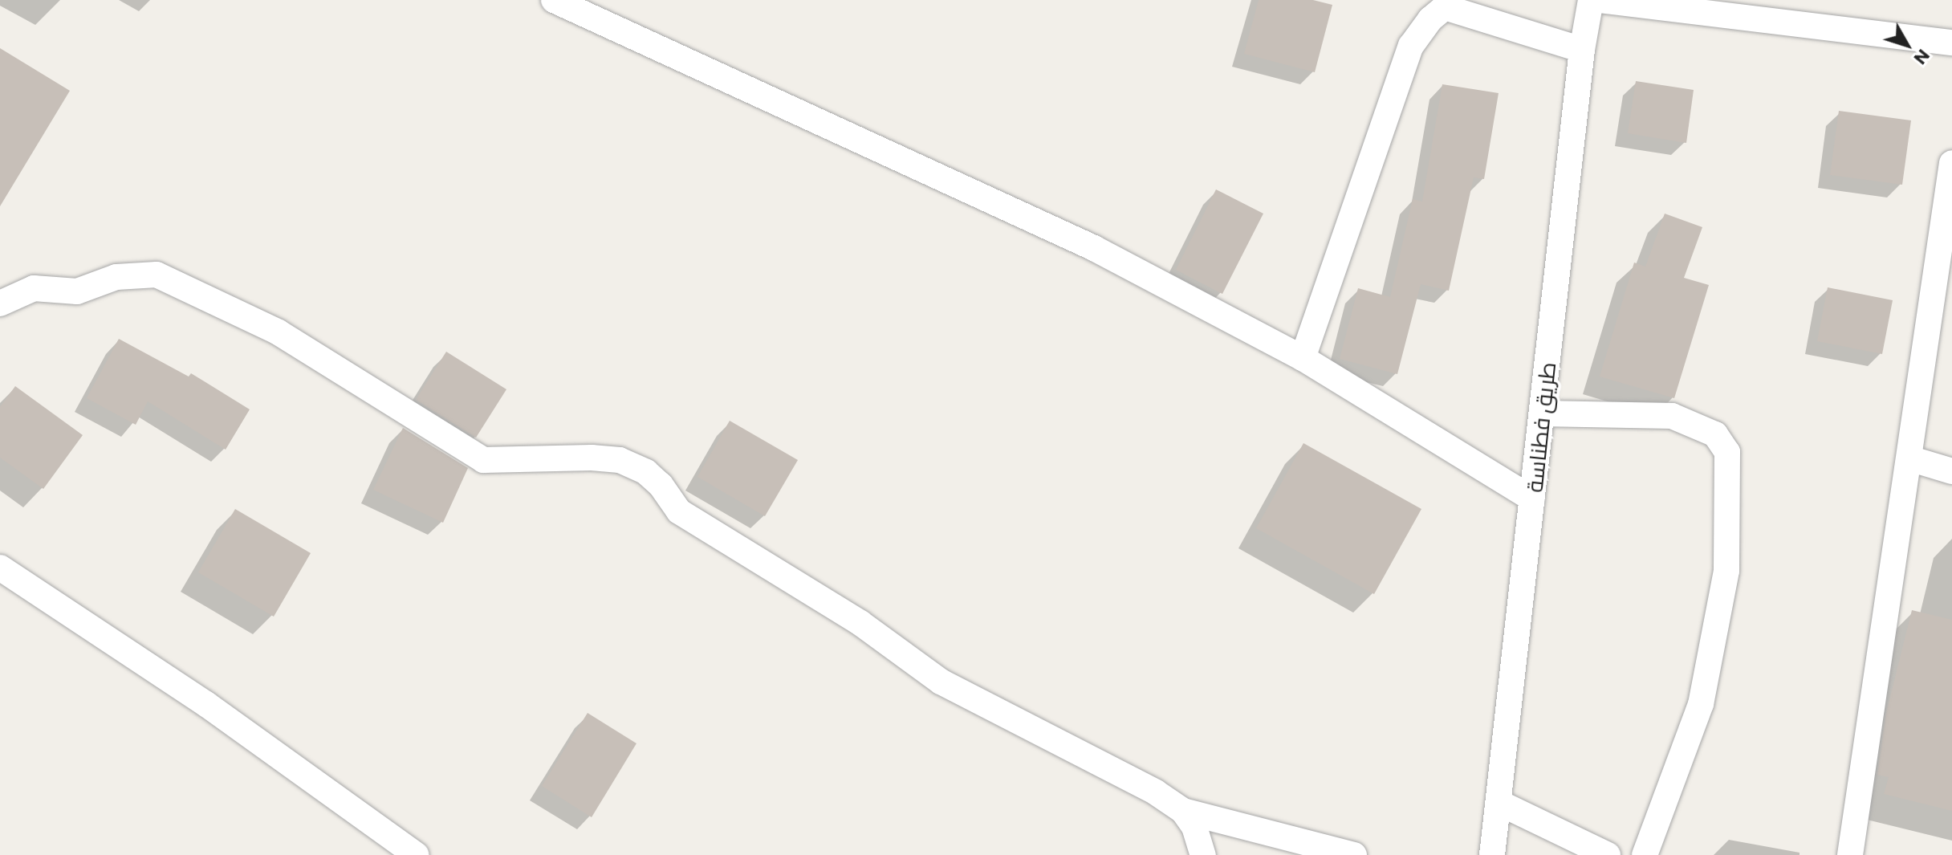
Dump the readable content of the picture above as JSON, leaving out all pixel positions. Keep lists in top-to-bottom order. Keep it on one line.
{"streets":{"street":["طريق فطناسة"]},"north":"bottom right"}
